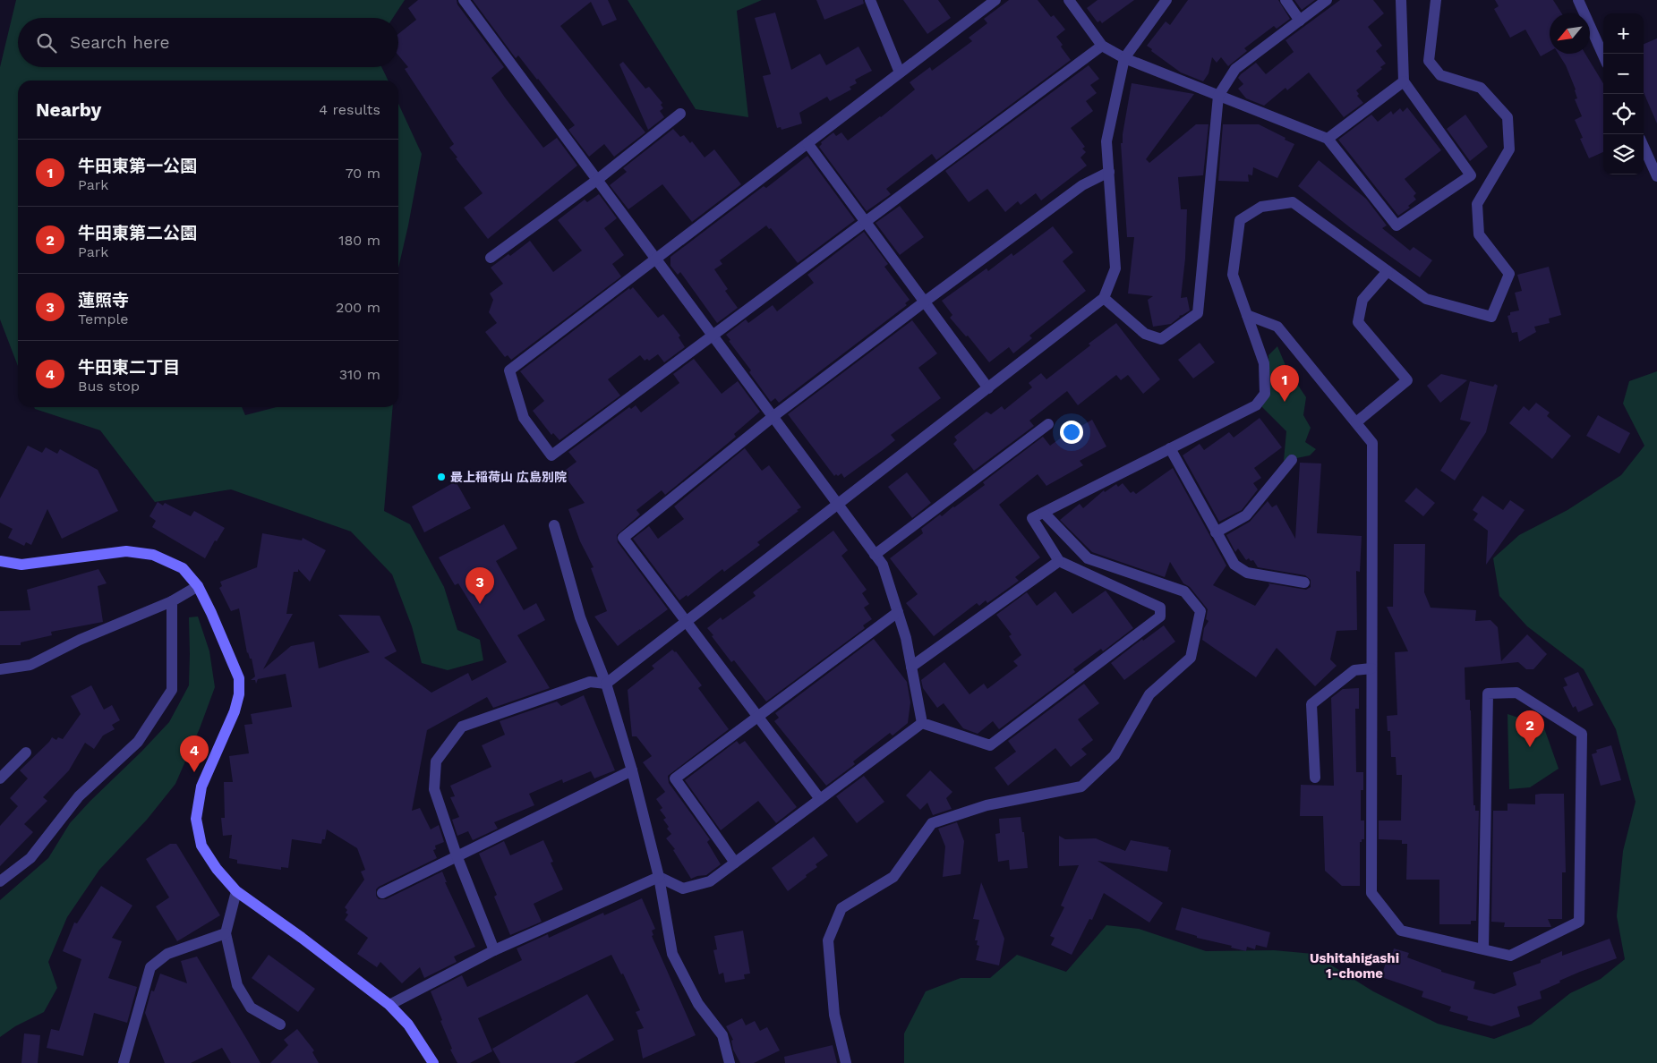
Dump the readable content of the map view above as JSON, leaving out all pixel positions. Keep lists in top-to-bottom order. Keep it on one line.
{"districts":["Ushitahigashi 1-chome"],"places":["最上稲荷山 広島別院"],"north":"bottom left","page":{"map_buttons":["+","−"],"search":"Search here","heading":["Nearby","4 results"],"list":[{"mark":"1","name":"牛田東第一公園","note":"Park","value":"70 m"},{"mark":"2","name":"牛田東第二公園","note":"Park","value":"180 m"},{"mark":"3","name":"蓮照寺","note":"Temple","value":"200 m"},{"mark":"4","name":"牛田東二丁目","note":"Bus stop","value":"310 m"}],"pins":["1","3","2","4"]}}
